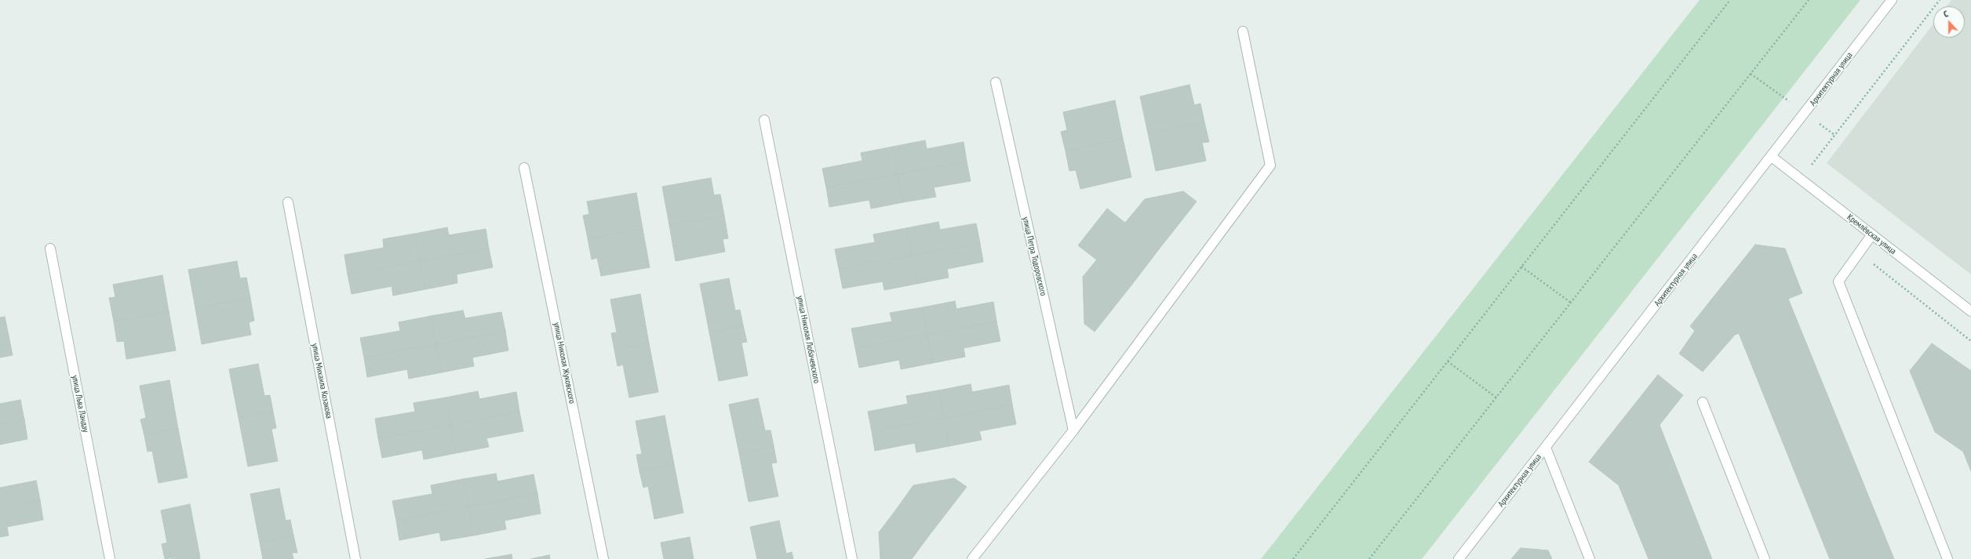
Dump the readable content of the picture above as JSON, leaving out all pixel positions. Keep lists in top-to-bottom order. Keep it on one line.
{"streets":{"street":["Архитектурная улица","Кремлёвская улица","улица Петра Тодоровского","улица Николая Лобачевского","улица Николая Жуковского","улица Михаила Козакова","улица Льва Ландау"]},"crossings":[["Архитектурная улица","Кремлёвская улица"]],"north":"top"}
